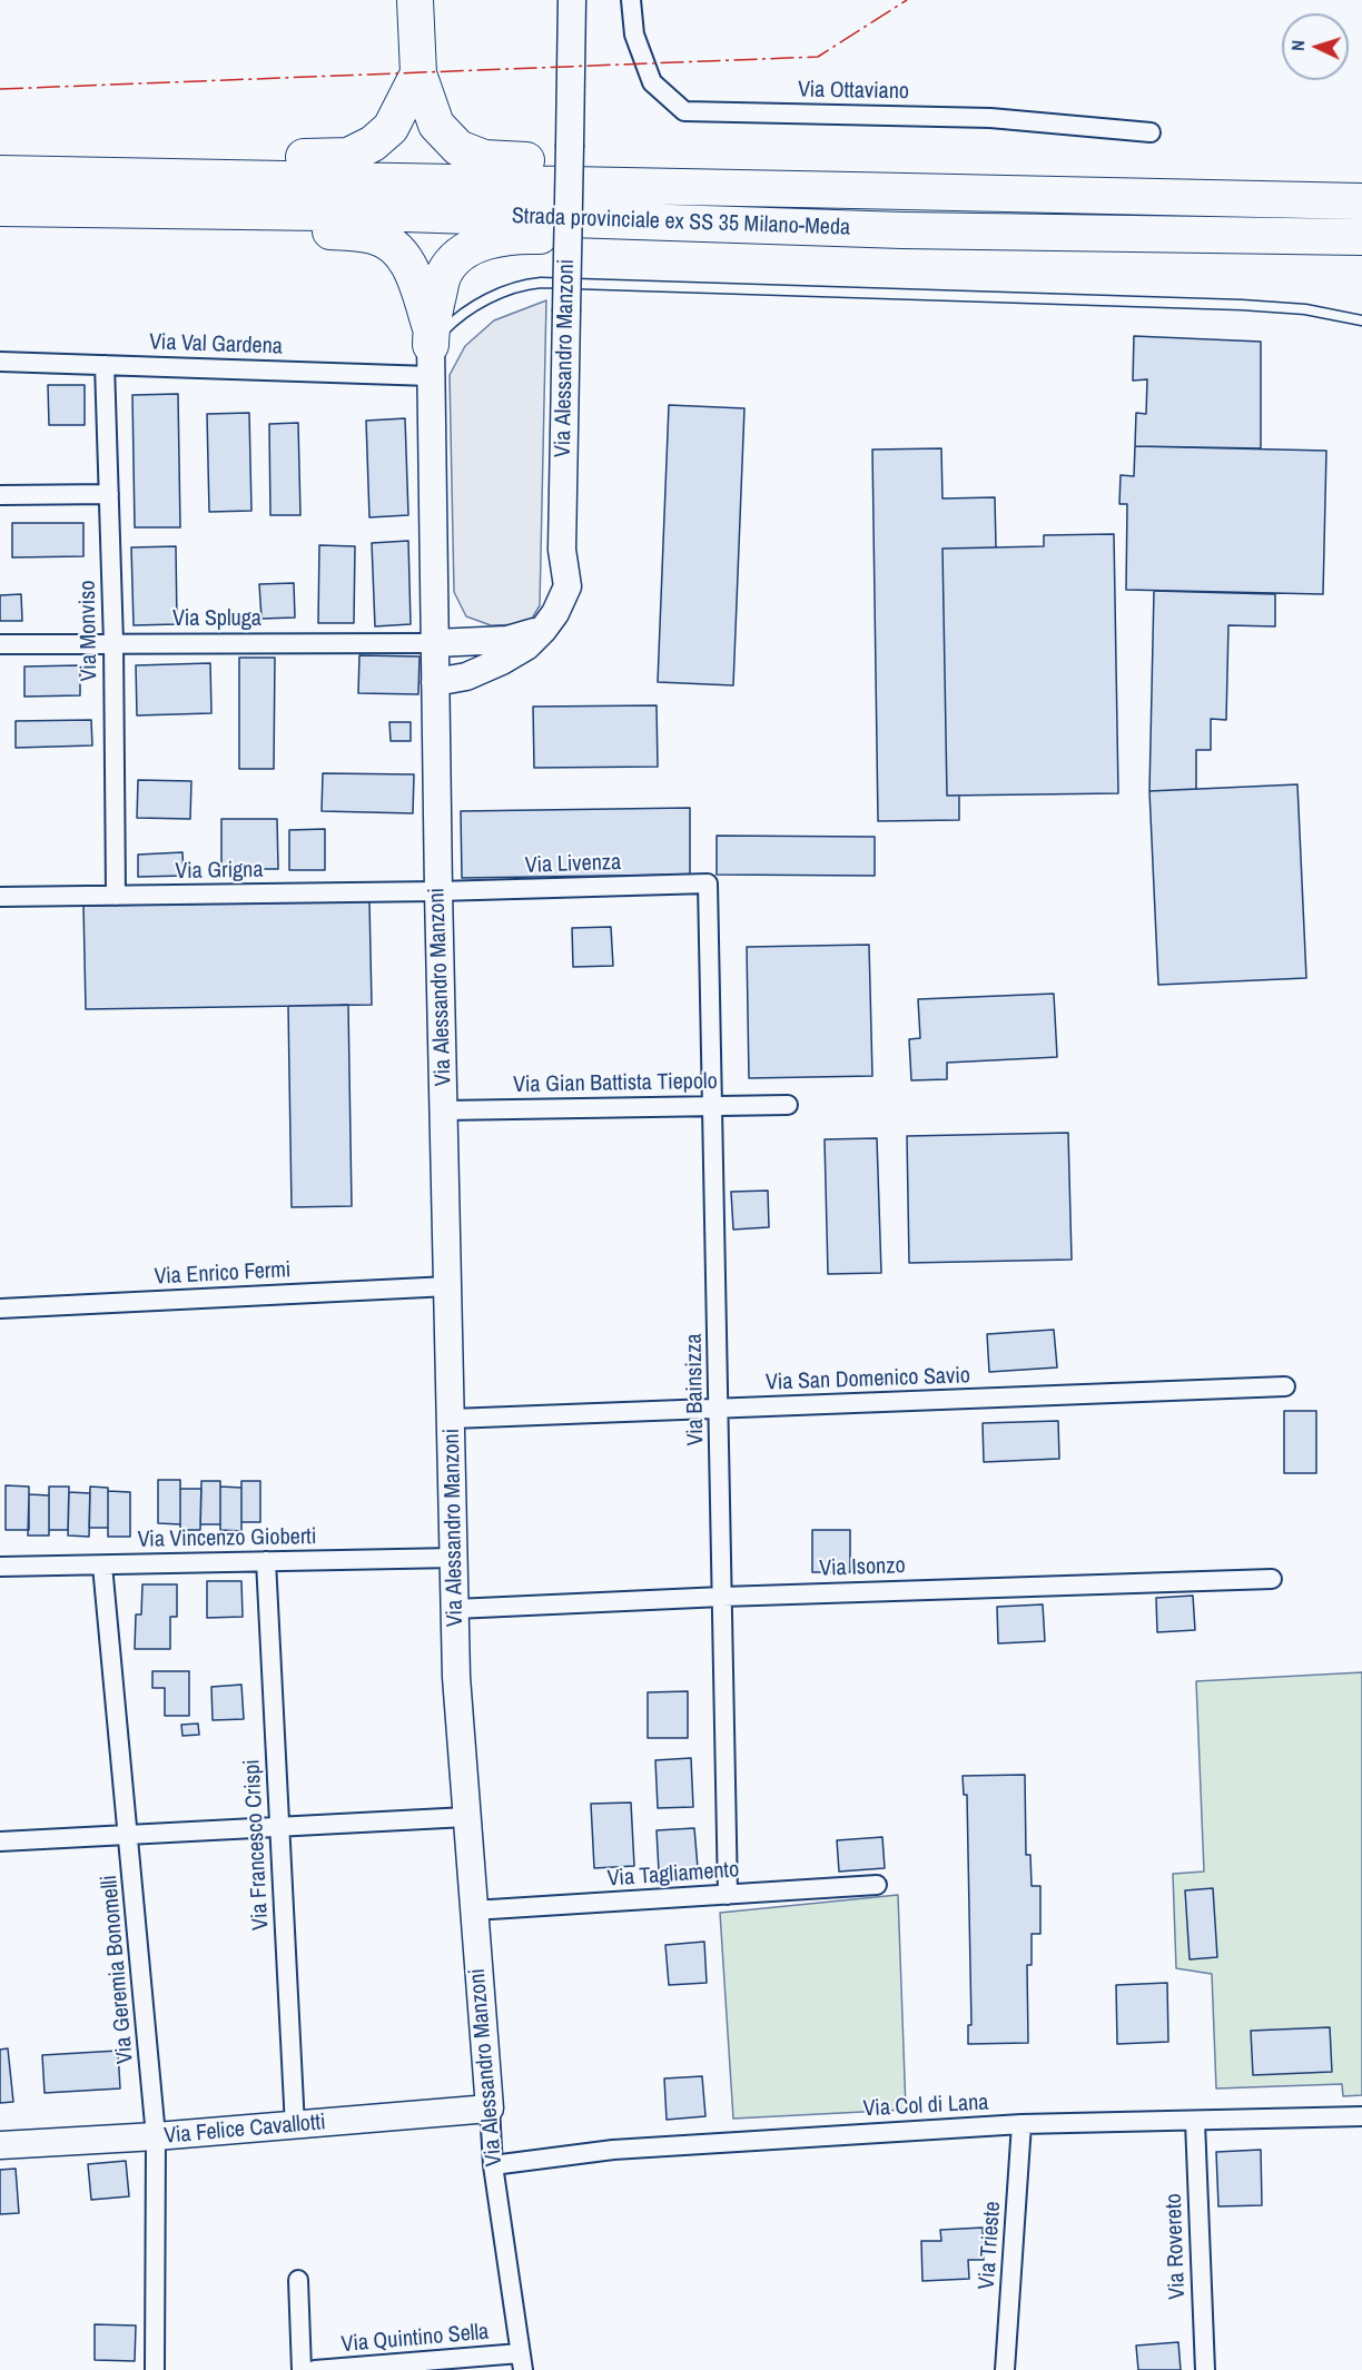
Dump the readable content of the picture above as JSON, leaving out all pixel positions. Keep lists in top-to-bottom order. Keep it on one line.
{"streets":{"highway":["Strada provinciale ex SS 35 Milano-Meda"],"street":["Via Ottaviano","Via Val Gardena","Via Alessandro Manzoni","Via Spluga","Via Monviso","Via Livenza","Via Grigna","Via Gian Battista Tiepolo","Via Enrico Fermi","Via San Domenico Savio","Via Bainsizza","Via Vincenzo Gioberti","Via Isonzo","Via Francesco Crispi","Via Tagliamento","Via Geremia Bonomelli","Via Col di Lana","Via Felice Cavallotti","Via Trieste","Via Rovereto","Via Quintino Sella"]},"crossings":[["Via Val Gardena","Via Alessandro Manzoni"],["Via Val Gardena","Via Monviso"],["Via Alessandro Manzoni","Via Spluga"],["Via Alessandro Manzoni","Via Livenza"],["Via Alessandro Manzoni","Via Grigna"],["Via Alessandro Manzoni","Via Gian Battista Tiepolo"],["Via Alessandro Manzoni","Via Enrico Fermi"],["Via Alessandro Manzoni","Via San Domenico Savio"],["Via Alessandro Manzoni","Via Vincenzo Gioberti"],["Via Alessandro Manzoni","Via Isonzo"],["Via Alessandro Manzoni","Via Tagliamento"],["Via Alessandro Manzoni","Via Col di Lana"],["Via Alessandro Manzoni","Via Felice Cavallotti"],["Via Alessandro Manzoni","Via Quintino Sella"],["Via Spluga","Via Monviso"],["Via Monviso","Via Grigna"],["Via Livenza","Via Grigna"],["Via Livenza","Via Bainsizza"],["Via Gian Battista Tiepolo","Via Bainsizza"],["Via San Domenico Savio","Via Bainsizza"],["Via Bainsizza","Via Isonzo"],["Via Bainsizza","Via Tagliamento"],["Via Vincenzo Gioberti","Via Francesco Crispi"],["Via Vincenzo Gioberti","Via Geremia Bonomelli"],["Via Francesco Crispi","Via Felice Cavallotti"],["Via Geremia Bonomelli","Via Felice Cavallotti"],["Via Col di Lana","Via Trieste"],["Via Col di Lana","Via Rovereto"]],"north":"left"}
